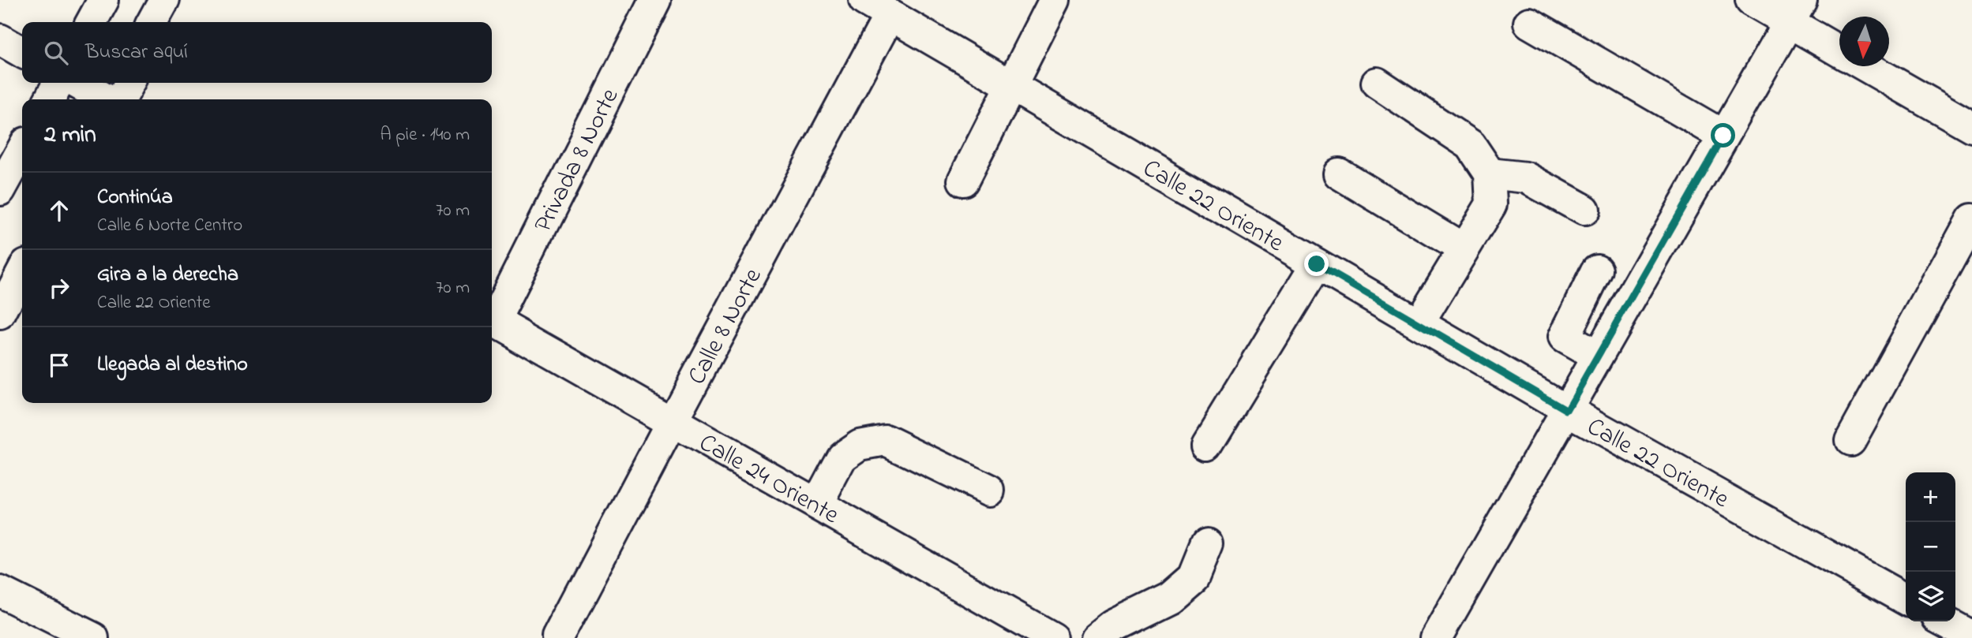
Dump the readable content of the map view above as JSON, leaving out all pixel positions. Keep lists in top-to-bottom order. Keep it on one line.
{"streets":{"street":["Privada 8 Norte","Calle 22 Oriente","Calle 8 Norte","Calle 24 Oriente"]},"crossings":[["Calle 22 Oriente","Calle 8 Norte"],["Calle 8 Norte","Calle 24 Oriente"]],"north":"bottom","page":{"search":"Buscar aquí","heading":["2 min","A pie · 140 m"],"list":[["Continúa","Calle 6 Norte Centro","70 m"],["Gira a la derecha","Calle 22 Oriente","70 m"],"Llegada al destino"],"map_buttons":["+","−"]}}
